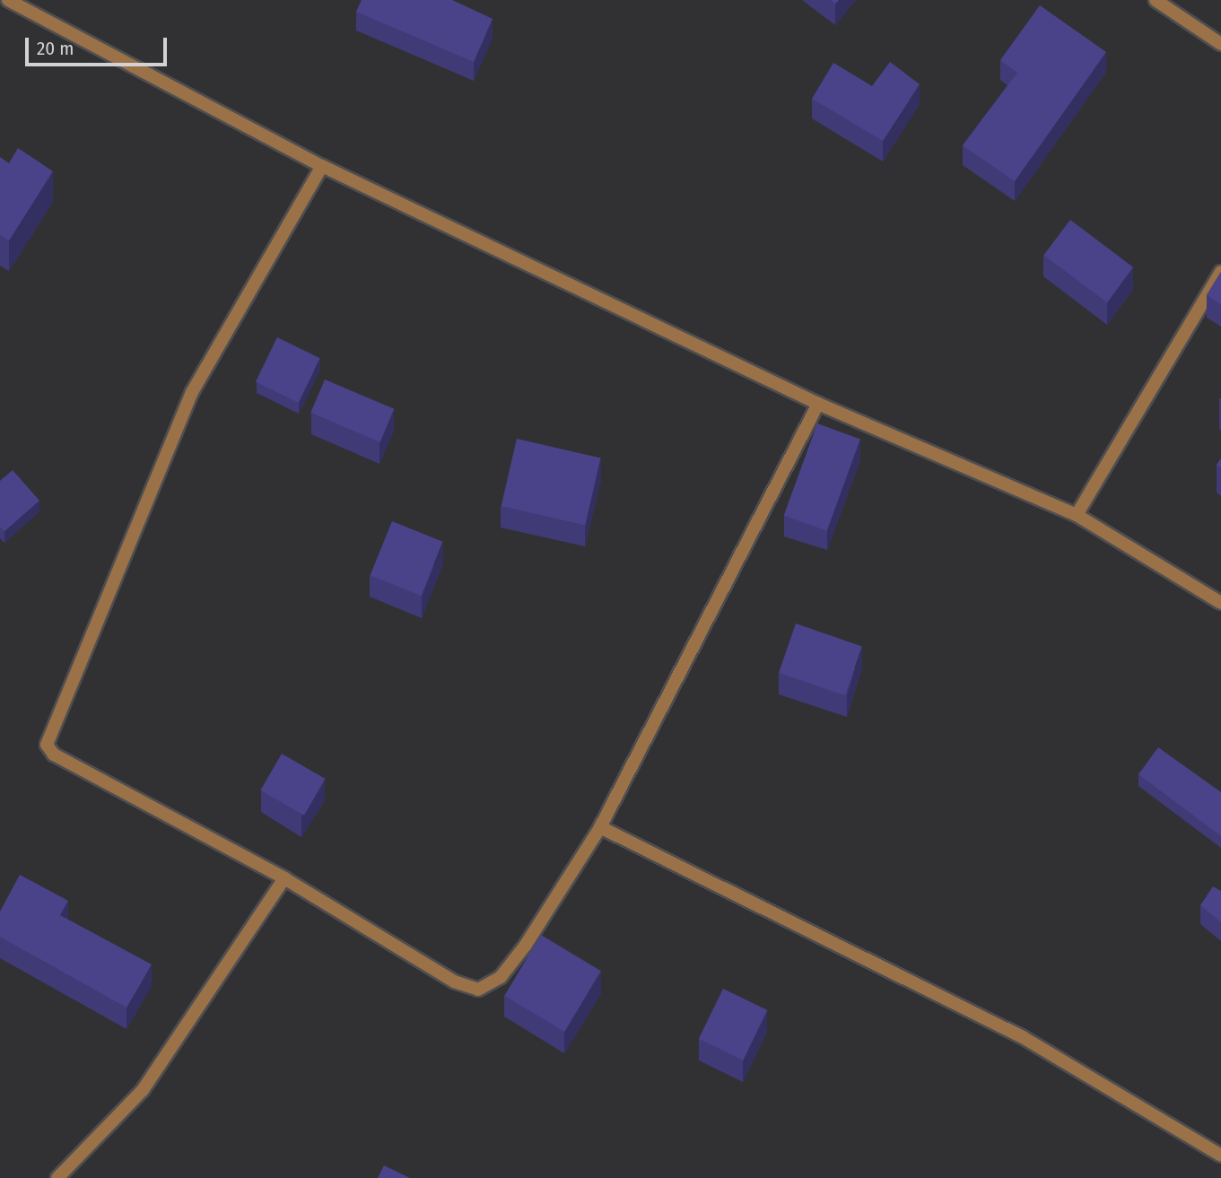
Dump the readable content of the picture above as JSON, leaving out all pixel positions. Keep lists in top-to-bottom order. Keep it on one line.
{"scale_bar":"20 m"}
